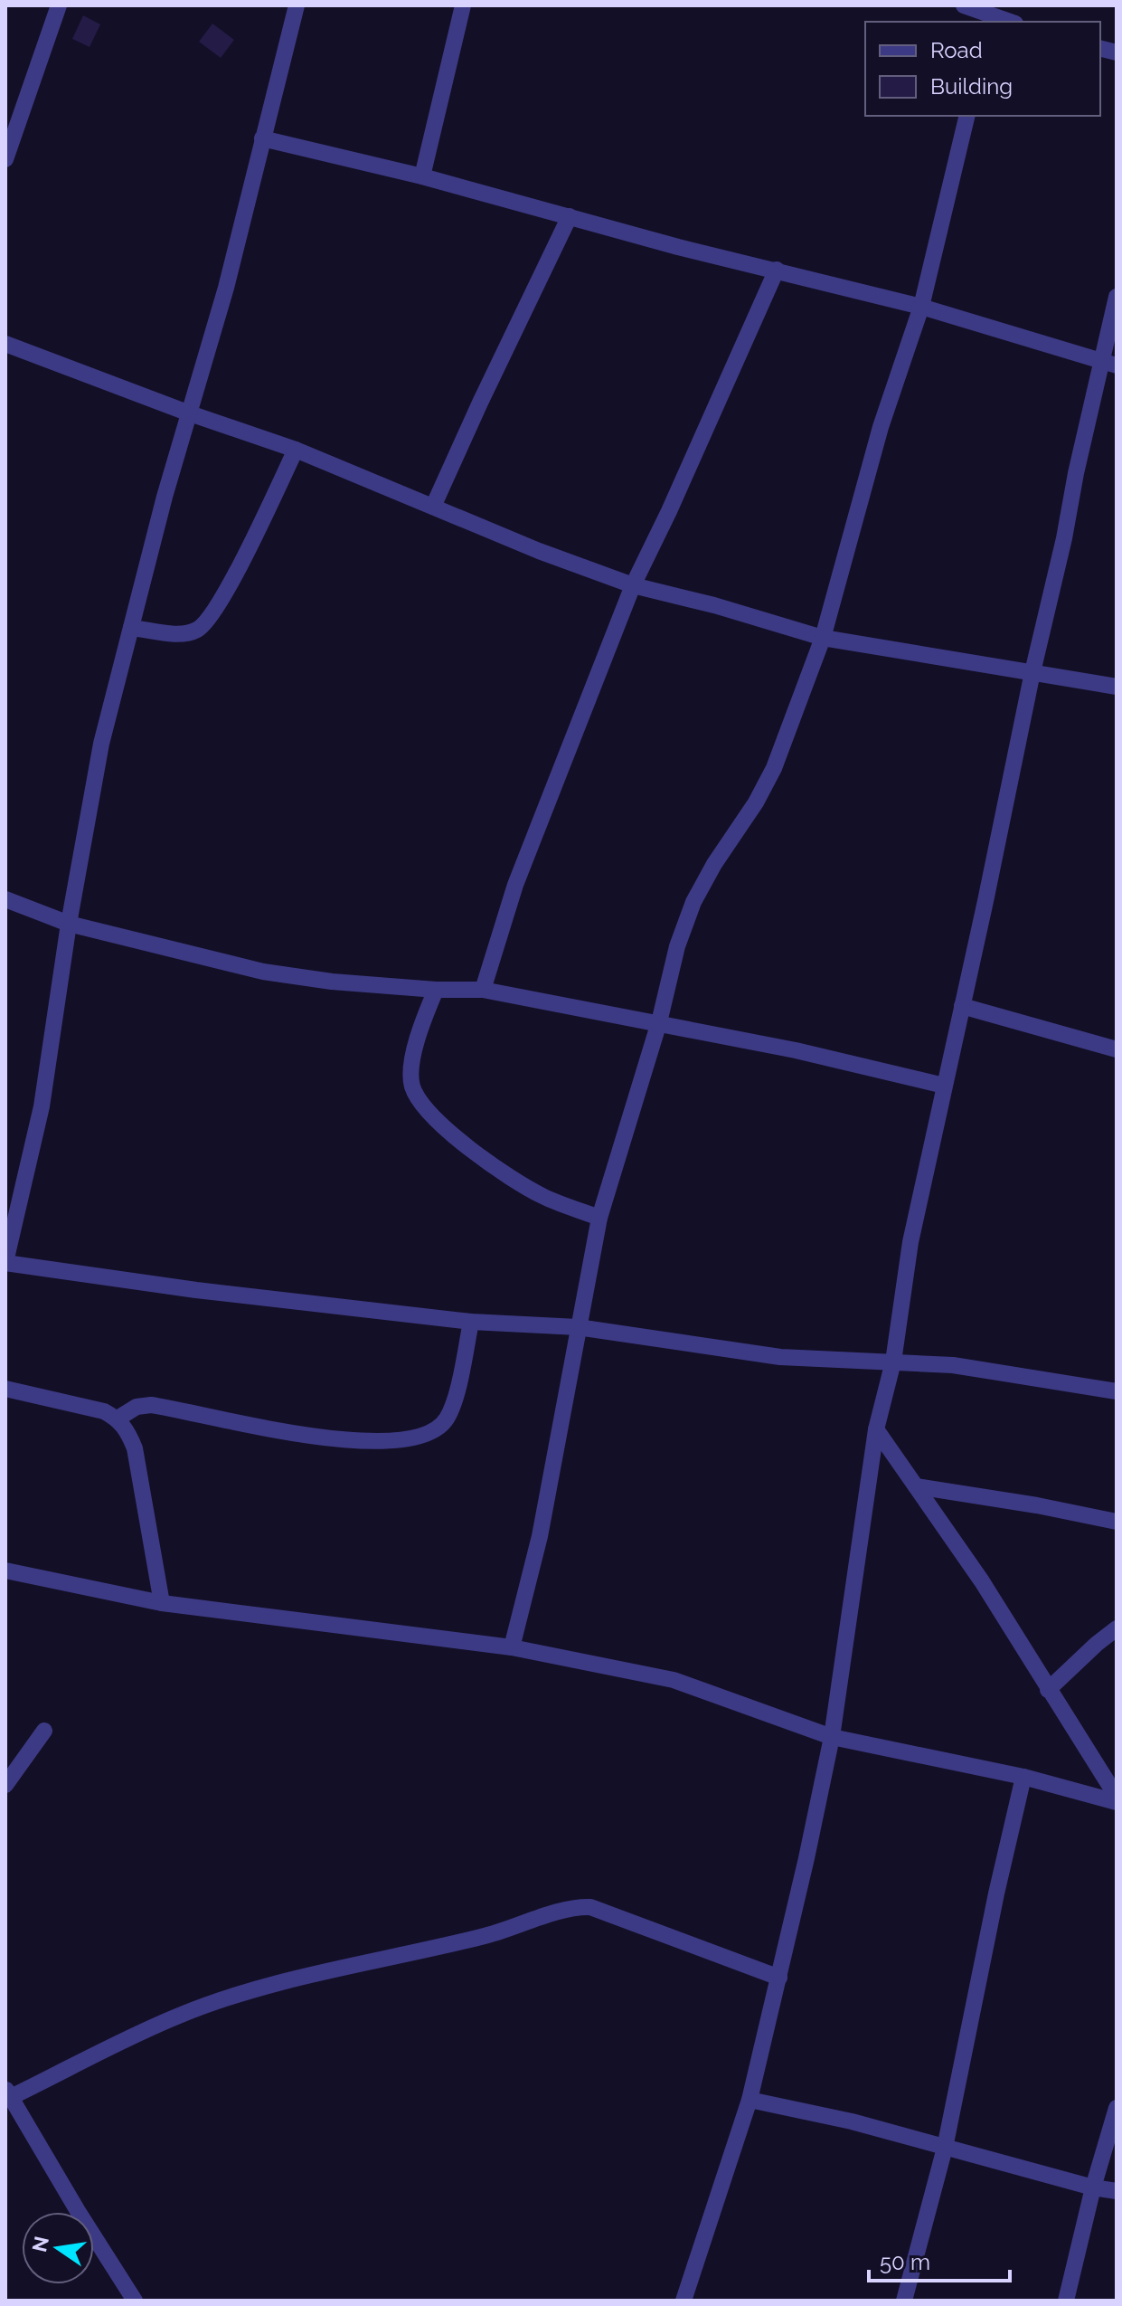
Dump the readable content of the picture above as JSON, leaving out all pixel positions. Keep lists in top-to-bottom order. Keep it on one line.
{"legend":["Road","Building"],"scale_bar":"50 m","north":"left"}
